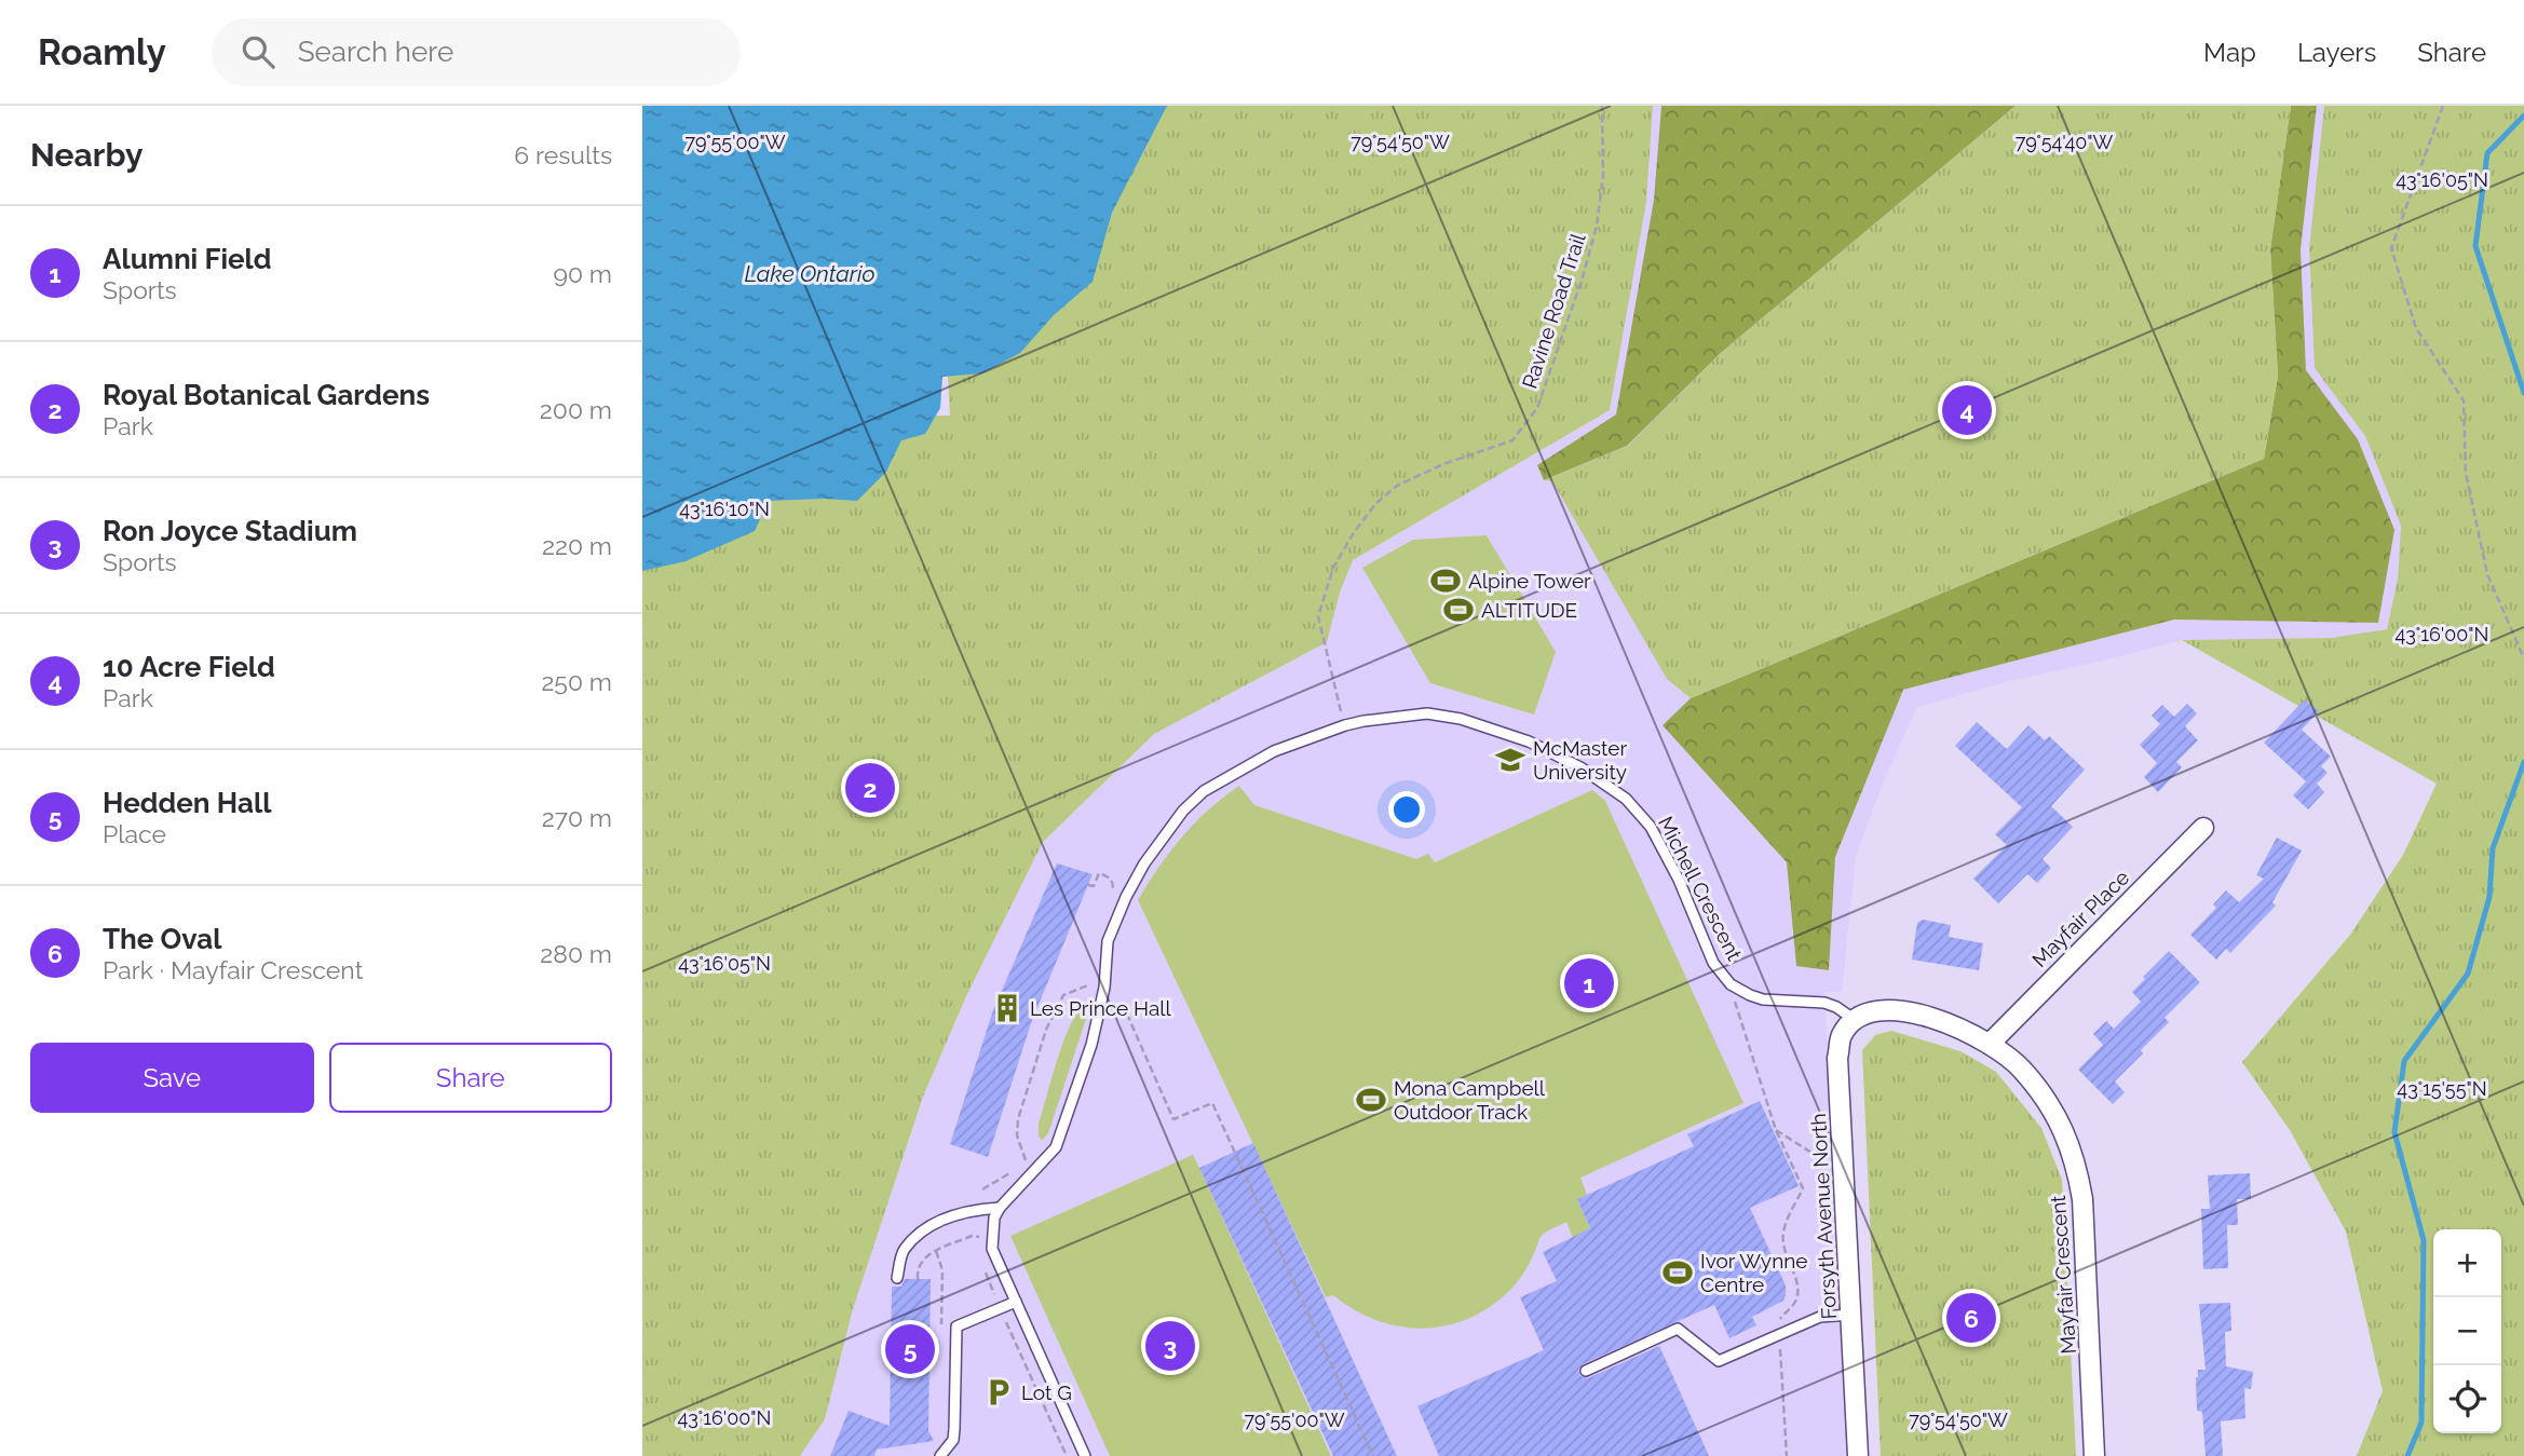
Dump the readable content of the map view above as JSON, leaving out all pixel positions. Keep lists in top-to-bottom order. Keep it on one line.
{"streets":{"street":["Mayfair Place","Forsyth Avenue North","Mayfair Crescent"],"lane":["Michell Crescent"],"path":["Ravine Road Trail"]},"crossings":[["Ravine Road Trail","Michell Crescent"],["Michell Crescent","Forsyth Avenue North"],["Michell Crescent","Mayfair Crescent"],["Mayfair Place","Mayfair Crescent"],["Forsyth Avenue North","Mayfair Crescent"]],"water":["Lake Ontario"],"places":{"sports":["Alpine Tower","ALTITUDE","Mona Campbell Outdoor Track","Ivor Wynne Centre"],"school or university":["McMaster University"],"building":["Les Prince Hall"],"parking":["Lot G"]},"page":{"header":"Roamly","search":"Search here","nav":["Map","Layers","Share"],"heading":["Nearby","6 results"],"list":[{"mark":"1","name":"Alumni Field","note":"Sports","value":"90 m"},{"mark":"2","name":"Royal Botanical Gardens","note":"Park","value":"200 m"},{"mark":"3","name":"Ron Joyce Stadium","note":"Sports","value":"220 m"},{"mark":"4","name":"10 Acre Field","note":"Park","value":"250 m"},{"mark":"5","name":"Hedden Hall","note":"Place","value":"270 m"},{"mark":"6","name":"The Oval","note":"Park · Mayfair Crescent","value":"280 m"}],"pins":["4","2","1","6","3","5"],"buttons":["Save","Share"],"map_buttons":["+","−"]},"coordinates":["79°55'00\"W","79°54'50\"W","79°54'40\"W","43°16'05\"N","43°16'10\"N","43°16'00\"N","43°15'55\"N"]}
